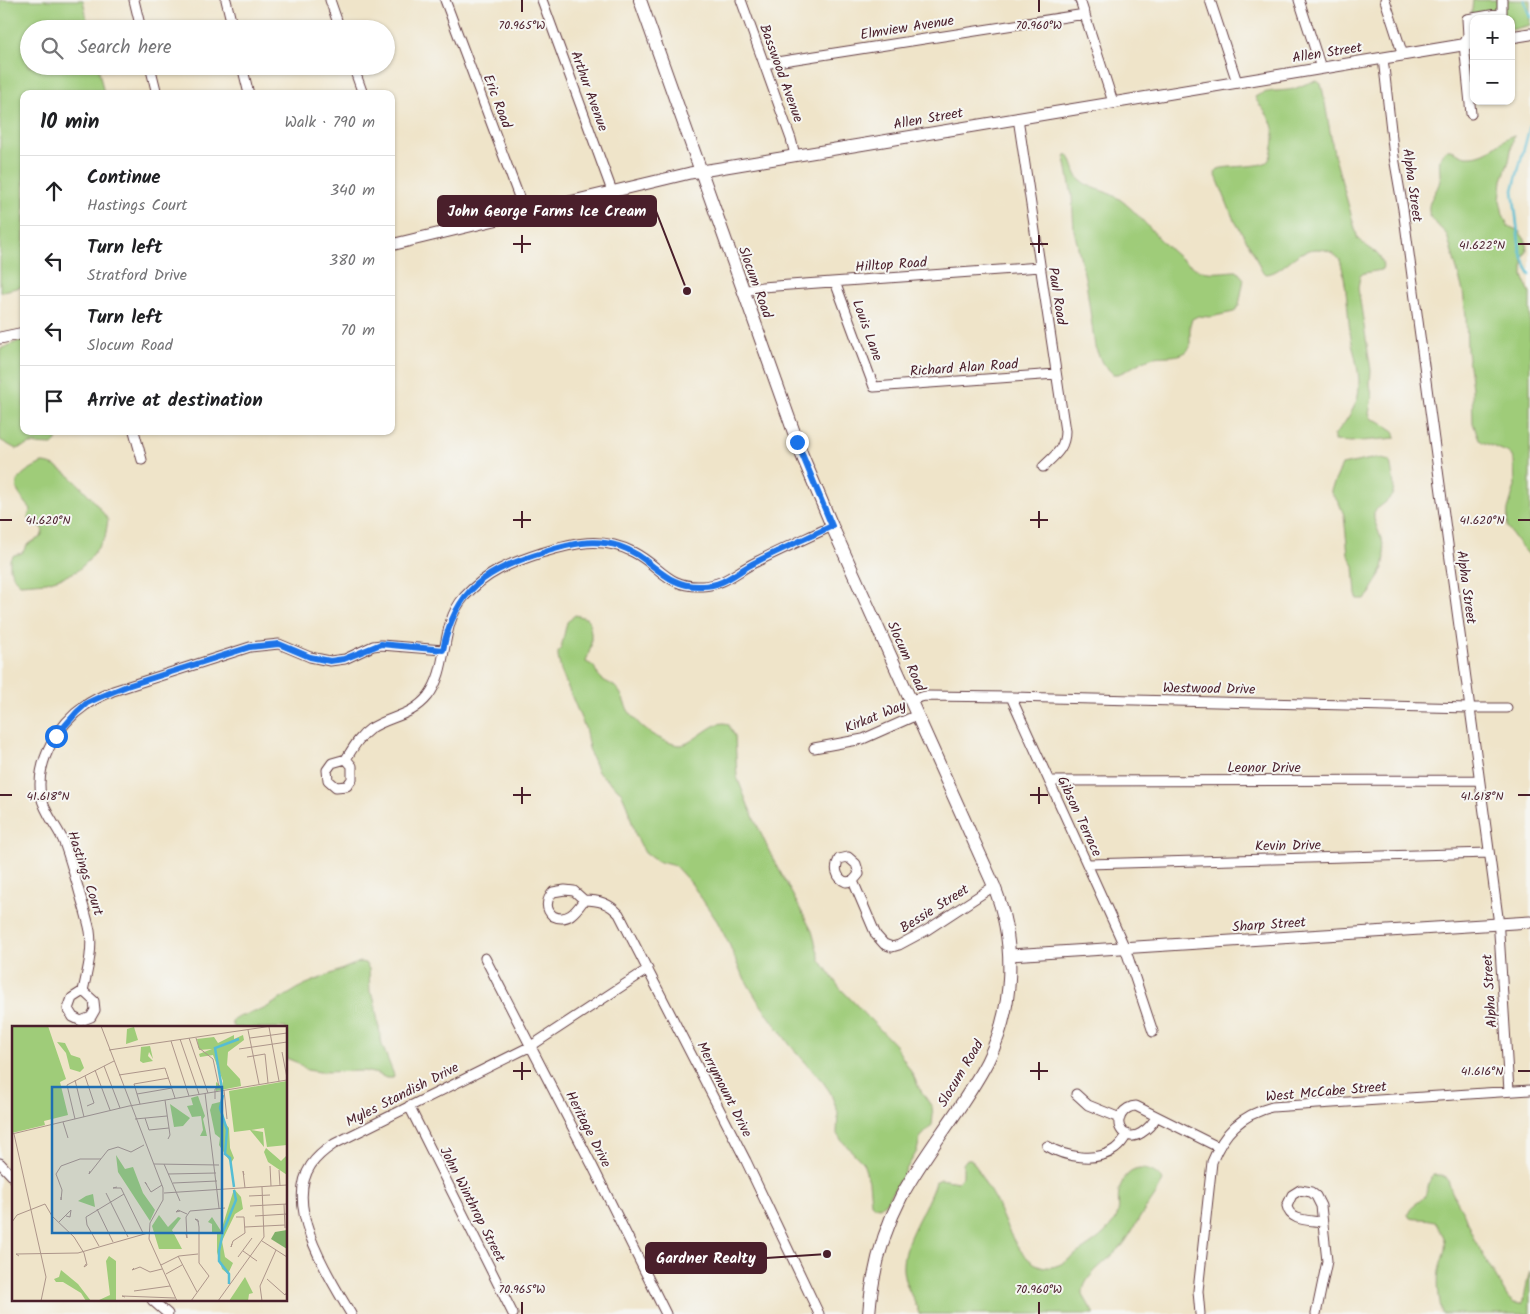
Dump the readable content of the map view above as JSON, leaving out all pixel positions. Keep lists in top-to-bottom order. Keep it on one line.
{"streets":{"main road":["Slocum Road"],"street":["Elmview Avenue","Allen Street","Basswood Avenue","Arthur Avenue","Eric Road","Alpha Street","Hilltop Road","Paul Road","Louis Lane","Richard Alan Road","Westwood Drive","Kirkat Way","Leonor Drive","Gibson Terrace","Kevin Drive","Hastings Court","Bessie Street","Sharp Street","Merrymount Drive","West McCabe Street","Myles Standish Drive","Heritage Drive","John Winthrop Street"]},"crossings":[["Elmview Avenue","Basswood Avenue"],["Allen Street","Basswood Avenue"],["Allen Street","Arthur Avenue"],["Allen Street","Eric Road"],["Allen Street","Alpha Street"],["Allen Street","Slocum Road"],["Allen Street","Paul Road"],["Alpha Street","Westwood Drive"],["Alpha Street","Leonor Drive"],["Alpha Street","Kevin Drive"],["Alpha Street","Sharp Street"],["Alpha Street","West McCabe Street"],["Hilltop Road","Slocum Road"],["Hilltop Road","Paul Road"],["Hilltop Road","Louis Lane"],["Slocum Road","Westwood Drive"],["Slocum Road","Kirkat Way"],["Slocum Road","Bessie Street"],["Slocum Road","Sharp Street"],["Paul Road","Richard Alan Road"],["Louis Lane","Richard Alan Road"],["Westwood Drive","Gibson Terrace"],["Leonor Drive","Gibson Terrace"],["Gibson Terrace","Kevin Drive"],["Gibson Terrace","Sharp Street"],["Merrymount Drive","Myles Standish Drive"],["Myles Standish Drive","Heritage Drive"],["Myles Standish Drive","John Winthrop Street"]],"places":["John George Farms Ice Cream","Gardner Realty"],"page":{"map_buttons":["+","−"],"search":"Search here","heading":["10 min","Walk · 790 m"],"list":[["Continue","Hastings Court","340 m"],["Turn left","Stratford Drive","380 m"],["Turn left","Slocum Road","70 m"],"Arrive at destination"]},"coordinates":["70.965°W","70.960°W","41.622°N","41.620°N","41.618°N","41.616°N"]}
